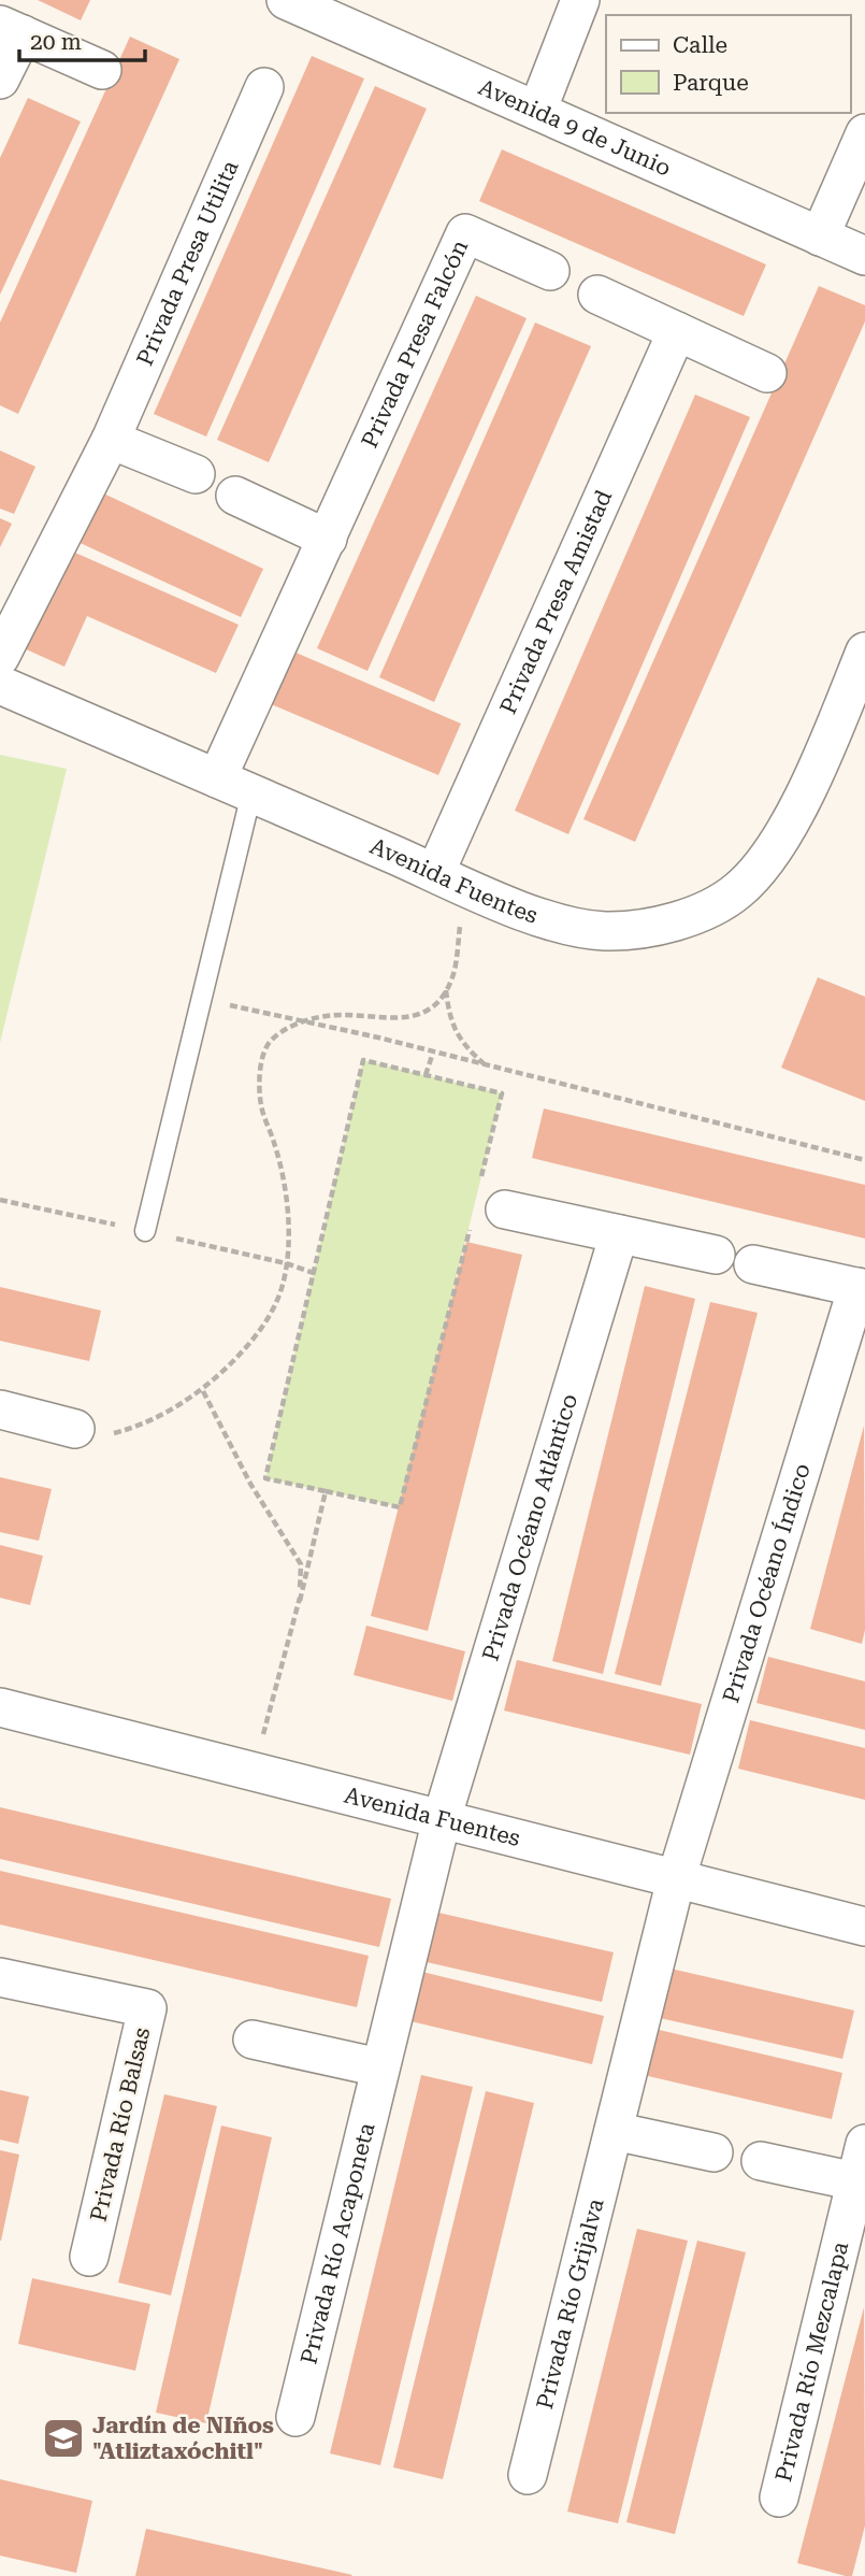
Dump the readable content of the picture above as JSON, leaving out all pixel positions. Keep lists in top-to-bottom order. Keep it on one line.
{"streets":{"street":["Avenida 9 de Junio","Privada Presa Utilita","Privada Presa Falcón","Privada Presa Amistad","Avenida Fuentes","Privada Océano Atlántico","Privada Océano Índico","Privada Río Balsas","Privada Río Acaponeta","Privada Río Grijalva","Privada Río Mezcalapa"]},"crossings":[["Privada Presa Falcón","Avenida Fuentes"],["Privada Presa Amistad","Avenida Fuentes"],["Avenida Fuentes","Privada Océano Atlántico"],["Avenida Fuentes","Privada Océano Índico"],["Avenida Fuentes","Privada Río Acaponeta"],["Avenida Fuentes","Privada Río Grijalva"],["Privada Océano Atlántico","Privada Río Acaponeta"],["Privada Océano Índico","Privada Río Grijalva"]],"places":{"school or university":["Jardín de NIños \"Atliztaxóchitl\""]},"legend":["Calle","Parque"],"scale_bar":"20 m"}
